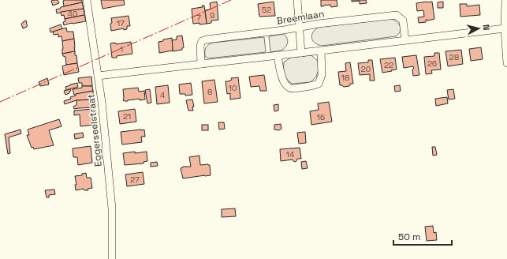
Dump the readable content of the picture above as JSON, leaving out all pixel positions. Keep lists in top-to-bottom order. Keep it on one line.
{"streets":{"street":["Breemlaan","Eggerseelstraat"]},"house_numbers":["52","40","9","7","17","1","28","26","22","20","18","10","8","4","21","16","14","27"],"scale_bar":"50 m","north":"right"}
